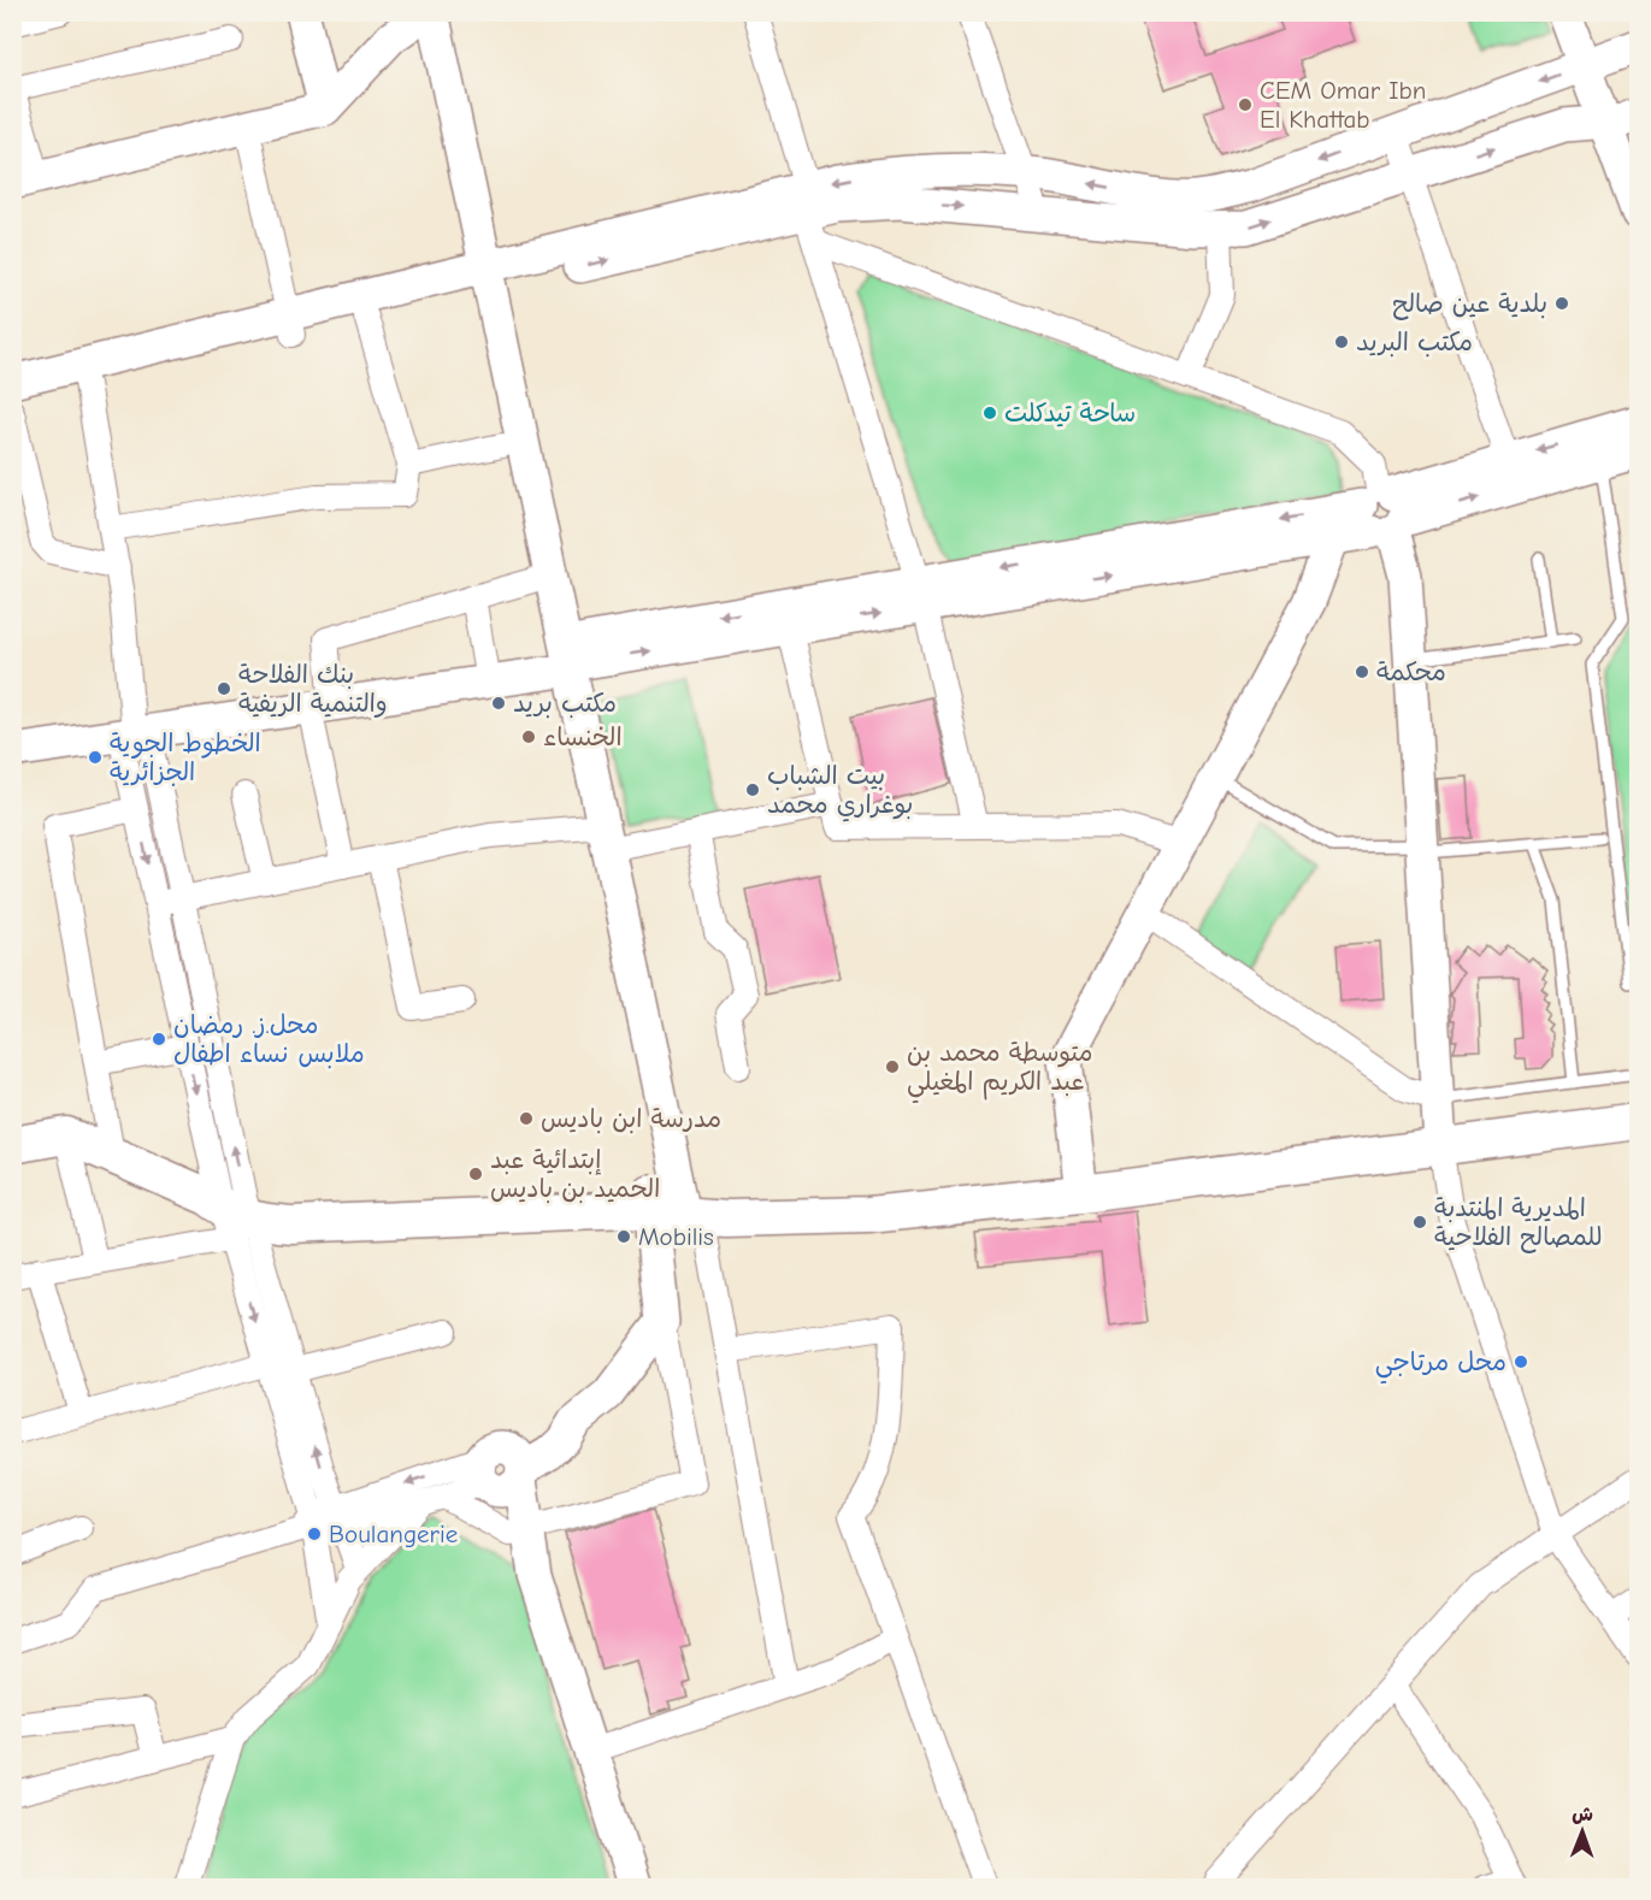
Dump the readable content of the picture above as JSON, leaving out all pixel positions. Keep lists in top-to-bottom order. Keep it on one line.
{"places":["CEM Omar Ibn El Khattab","بلدية عين صالح","مكتب البريد","ساحة تيدكلت","محكمة","بنك الفلاحة والتنمية الريفية","مكتب بريد","الخنساء","الخطوط الجوية الجزائرية","بيت الشباب بوغراري محمد","محل.ز. رمضان ملابس نساء اطفال","متوسطة محمد بن عبد الكريم المغيلي","مدرسة ابن باديس","إبتدائية عبد الحميد بن باديس","المديرية المنتدبة للمصالح الفلاحية","Mobilis","محل مرتاجي","Boulangerie"],"north":"top"}
